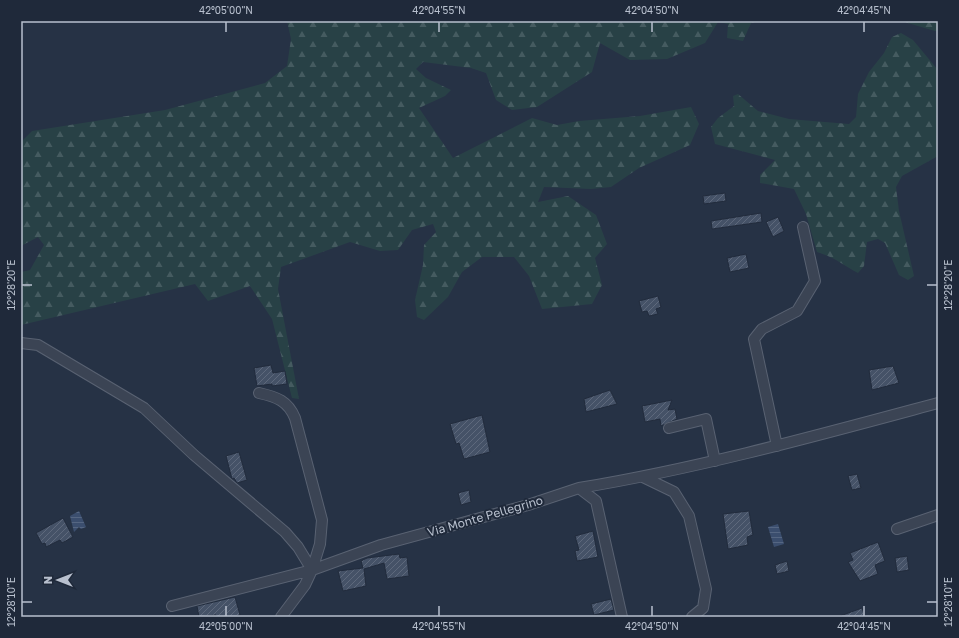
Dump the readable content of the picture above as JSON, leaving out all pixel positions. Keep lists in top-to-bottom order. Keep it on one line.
{"streets":{"street":["Via Monte Pellegrino"]},"north":"left","coordinates":["42°05'00\"N","42°04'55\"N","42°04'50\"N","42°04'45\"N","12°28'20\"E","12°28'10\"E"]}
